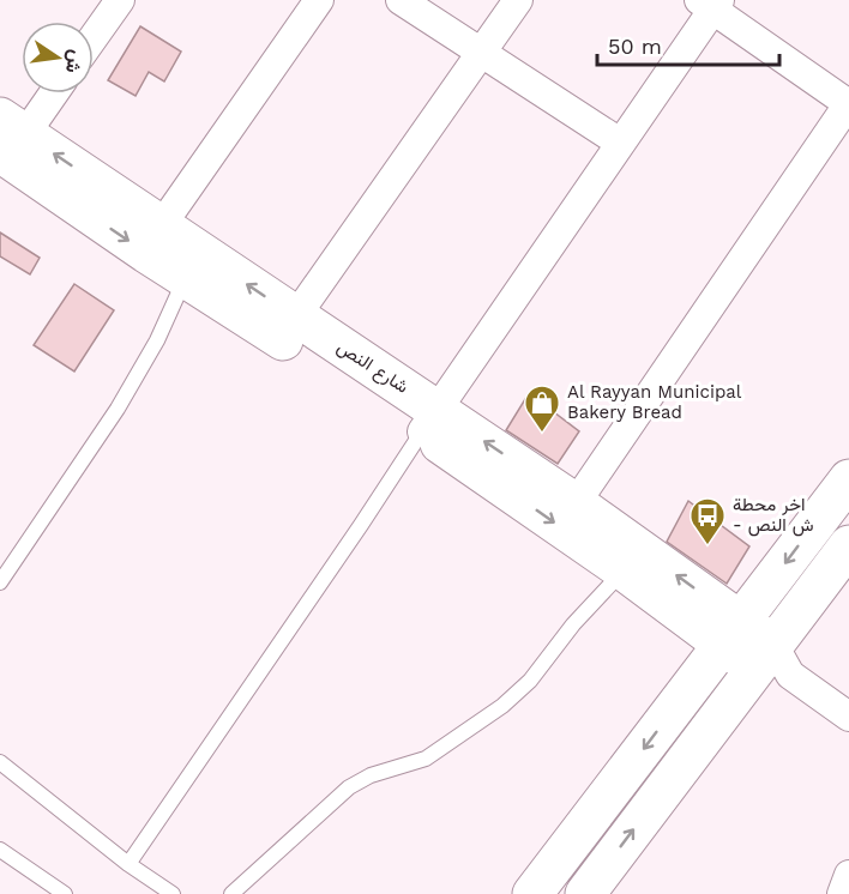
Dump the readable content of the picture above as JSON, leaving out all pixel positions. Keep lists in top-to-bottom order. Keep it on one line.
{"streets":{"main road":["شارع النص"]},"places":{"shop":["Al Rayyan Municipal Bakery Bread"],"bus stop":["اخر محطة - ش النص"]},"scale_bar":"50 m","north":"right"}
